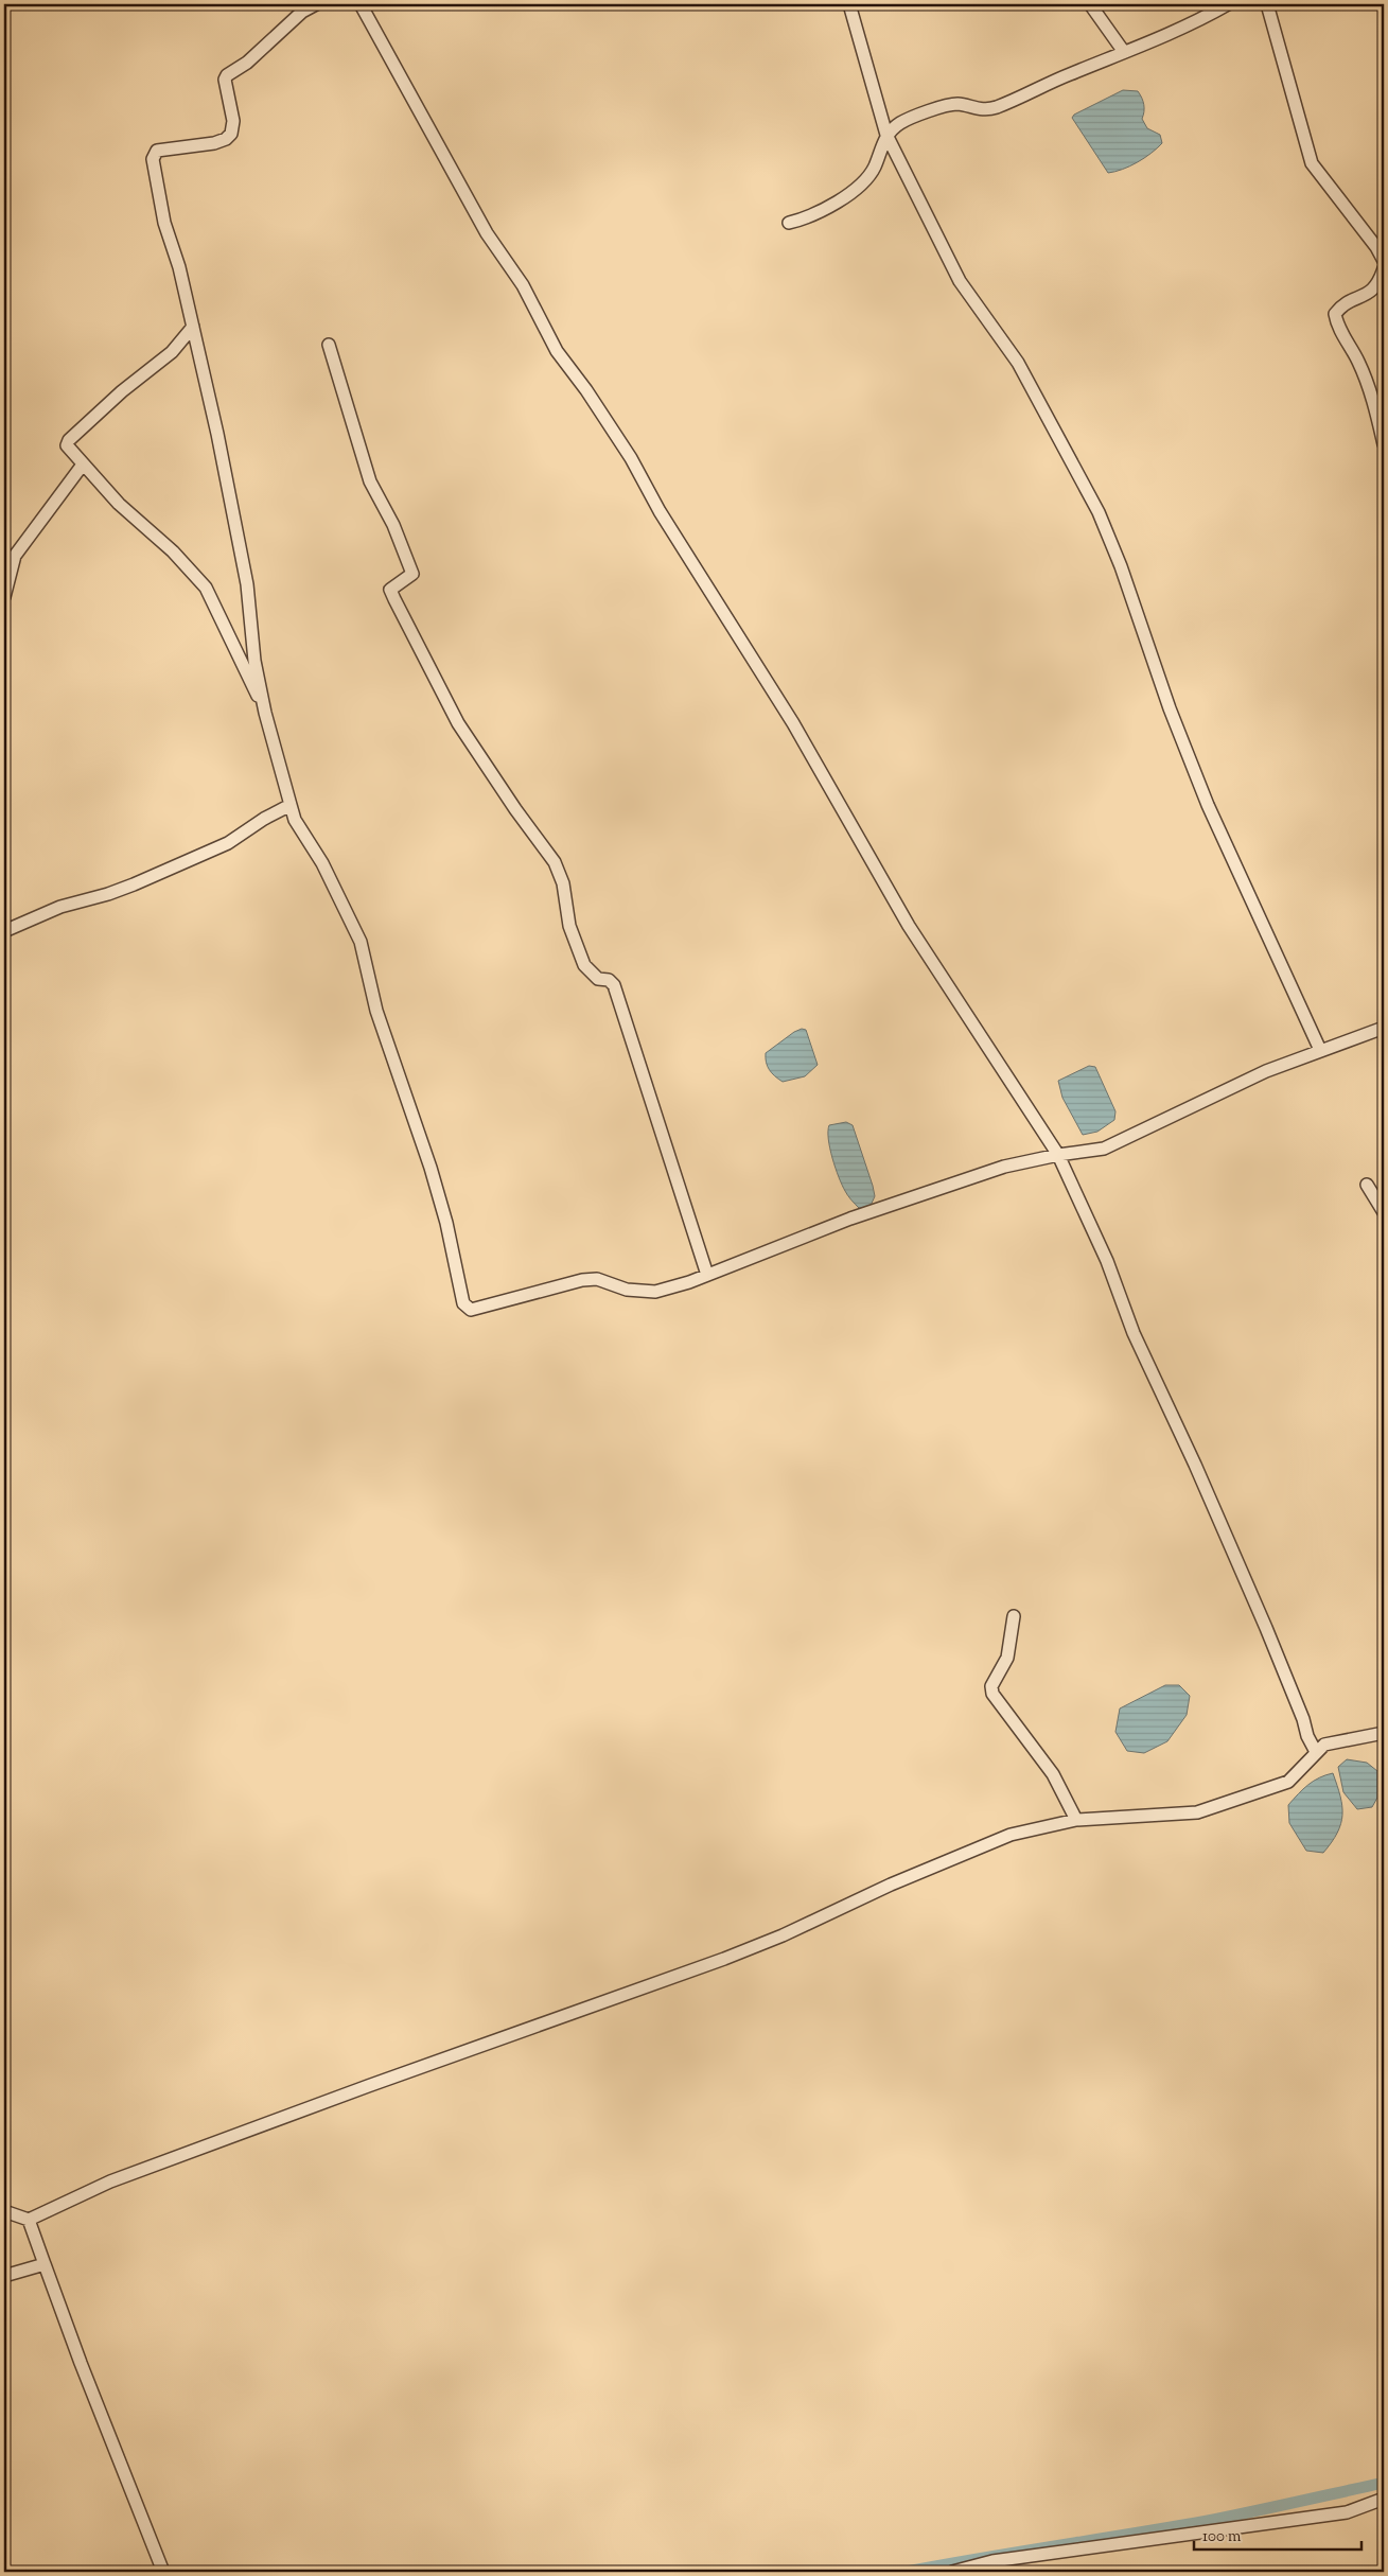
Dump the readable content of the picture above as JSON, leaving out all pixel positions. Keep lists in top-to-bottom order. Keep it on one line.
{"scale_bar":"100 m"}
